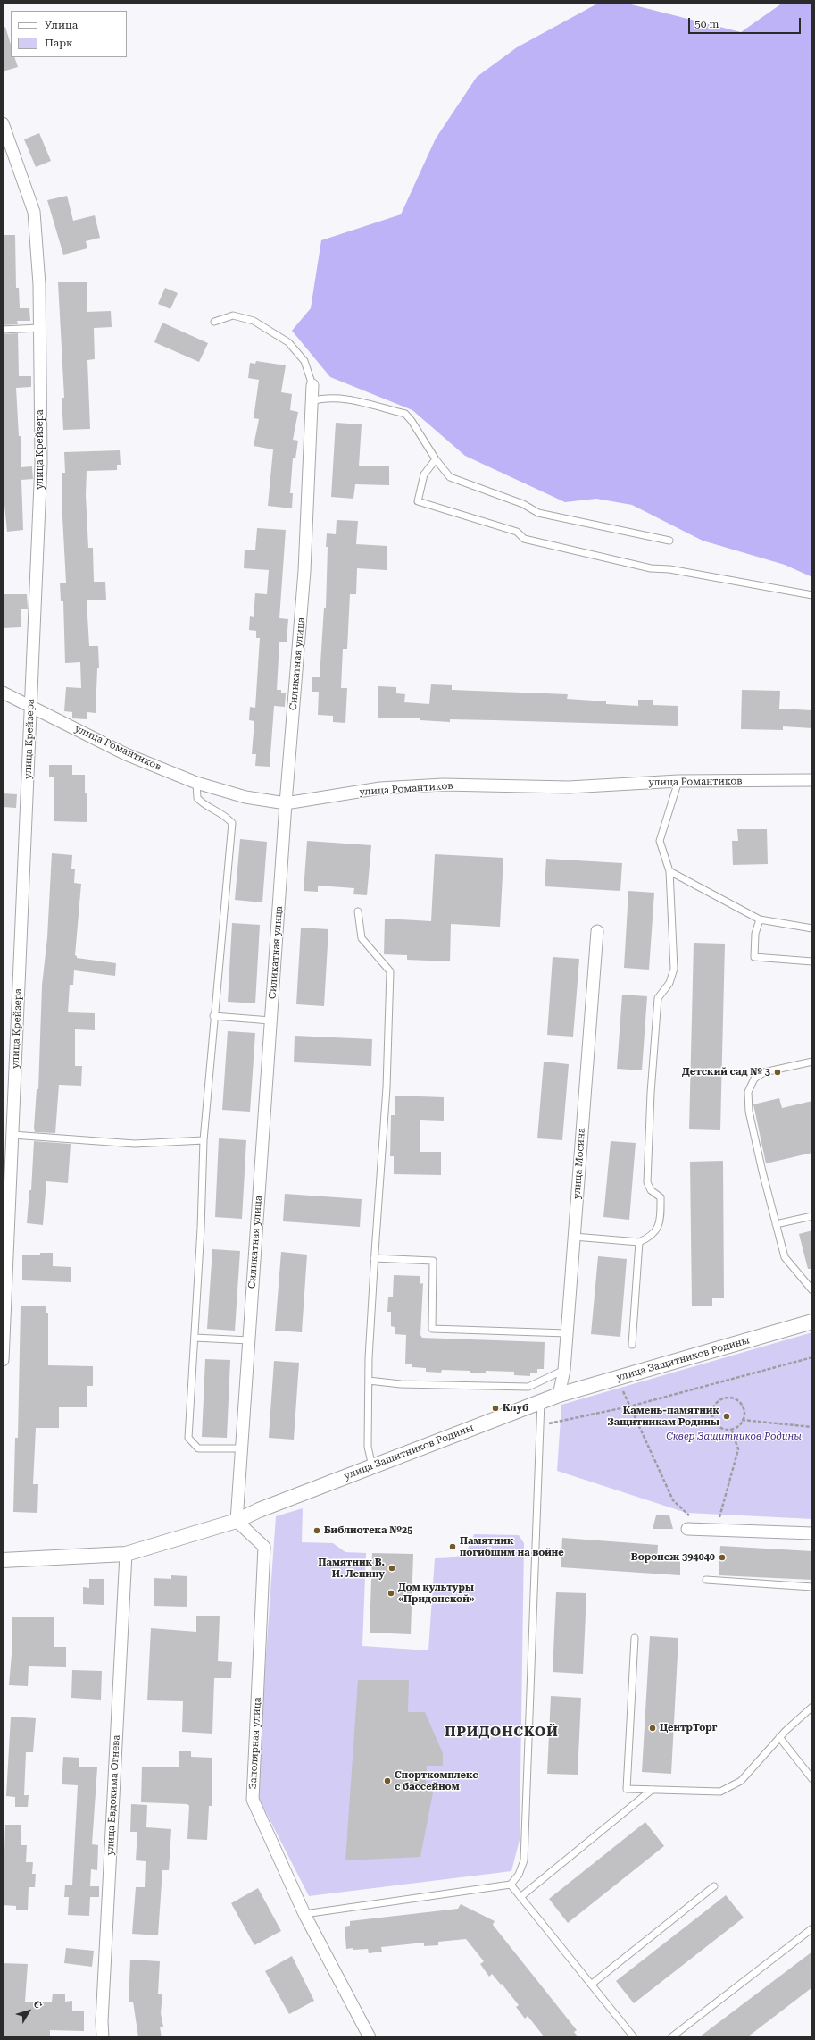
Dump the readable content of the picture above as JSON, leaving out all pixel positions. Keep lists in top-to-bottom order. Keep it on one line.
{"streets":{"street":["улица Крейзера","Силикатная улица","улица Романтиков","улица Мосина","улица Защитников Родины","Заполярная улица","улица Евдокима Огнева"]},"crossings":[["улица Крейзера","улица Романтиков"],["Силикатная улица","улица Романтиков"],["Силикатная улица","улица Защитников Родины"],["Силикатная улица","Заполярная улица"],["улица Мосина","улица Защитников Родины"],["улица Защитников Родины","Заполярная улица"],["улица Защитников Родины","улица Евдокима Огнева"]],"districts":["ПРИДОНСКОЙ"],"parks":["Сквер Защитников Родины"],"places":["Детский сад № 3","Клуб","Камень-памятник Защитникам Родины","Библиотека №25","Памятник погибшим на войне","Воронеж 394040","Памятник В. И. Ленину","Дом культуры «Придонской»","ЦентрТорг","Спорткомплекс с бассейном"],"legend":["Улица","Парк"],"scale_bar":"50 m","north":"top right"}
